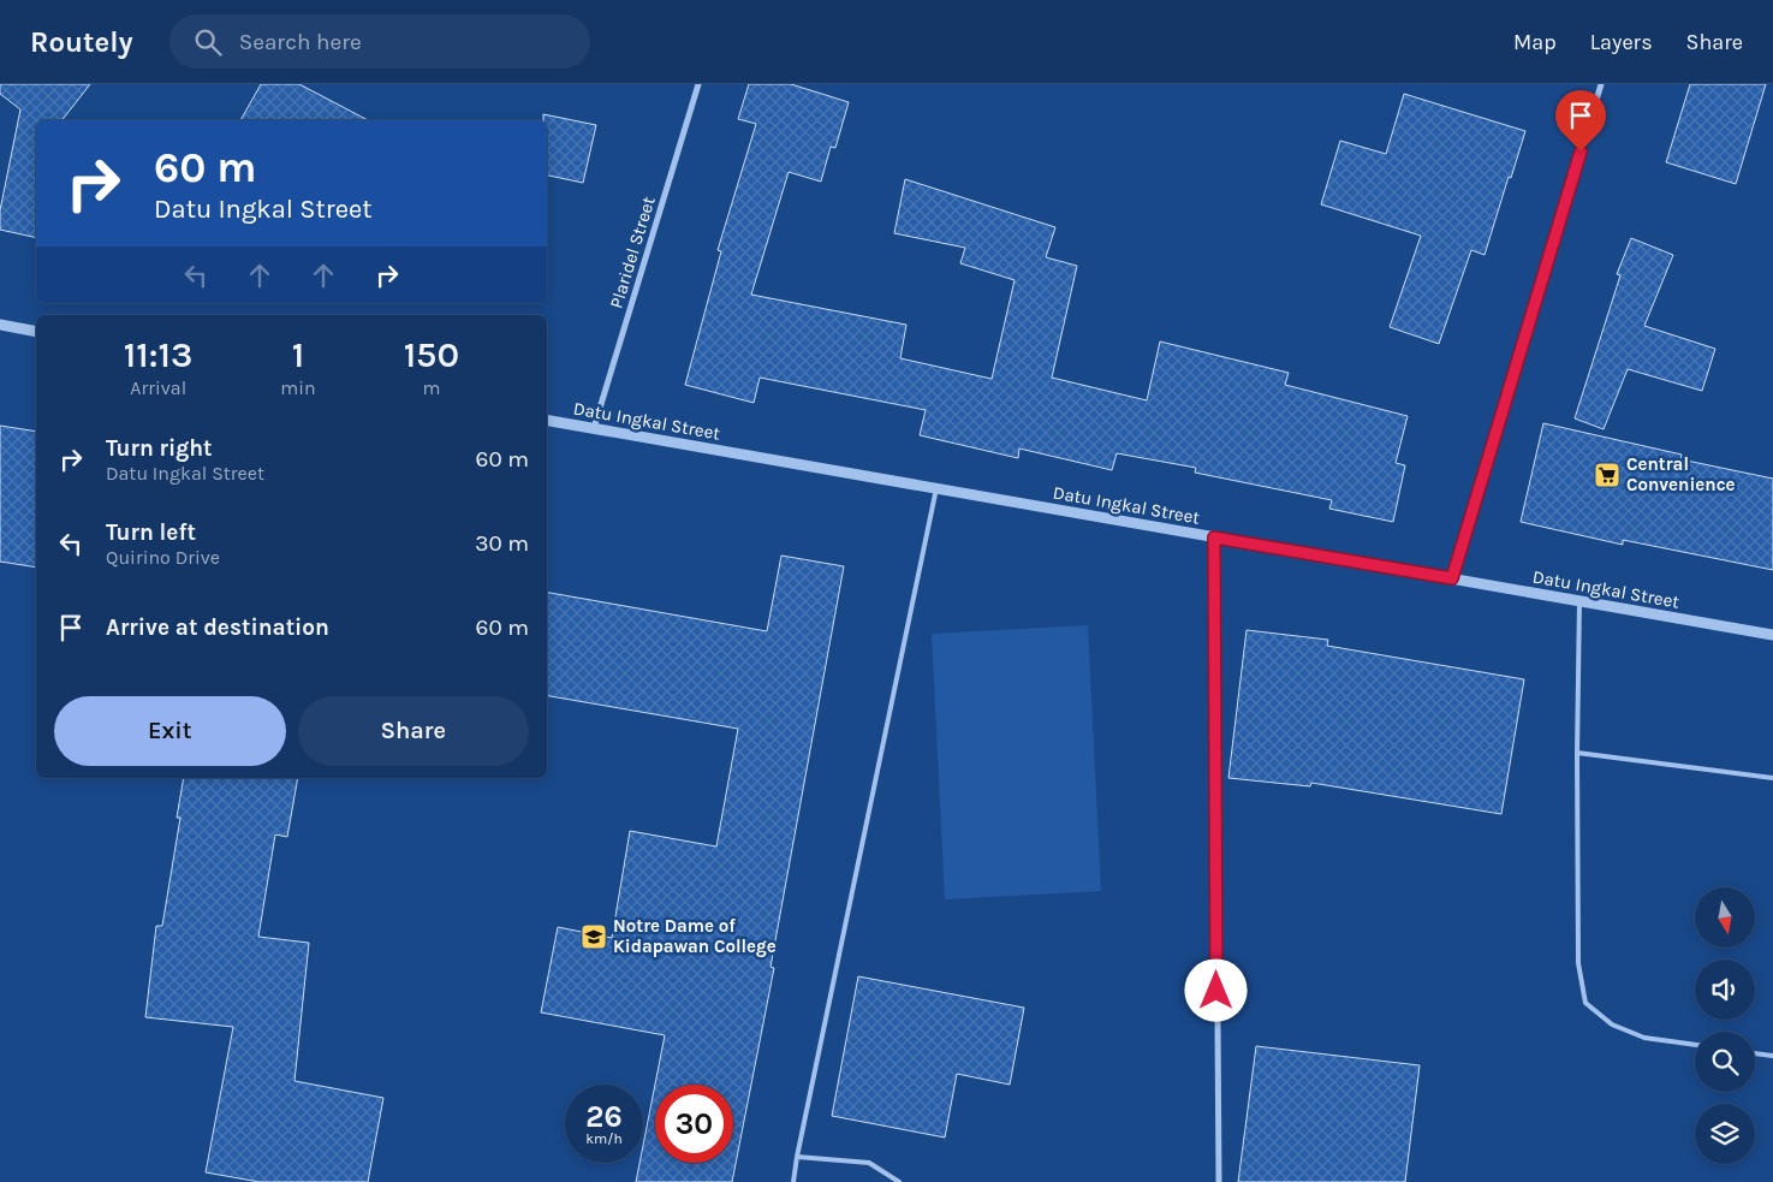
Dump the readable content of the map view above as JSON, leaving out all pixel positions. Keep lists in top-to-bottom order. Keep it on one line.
{"streets":{"street":["Plaridel Street","Datu Ingkal Street"]},"crossings":[["Plaridel Street","Datu Ingkal Street"]],"places":{"supermarket":["Central Convenience"],"school or university":["Notre Dame of Kidapawan College"]},"north":"bottom","page":{"header":"Routely","search":"Search here","nav":["Map","Layers","Share"],"turn":["60 m","Datu Ingkal Street"],"eta":["11:13","Arrival","1","min","150","m"],"list":[{"name":"Turn right","note":"Datu Ingkal Street","value":"60 m"},{"name":"Turn left","note":"Quirino Drive","value":"30 m"},{"name":"Arrive at destination","value":"60 m"}],"buttons":["Exit","Share"],"speed":"26 km/h","limit":"30"}}
